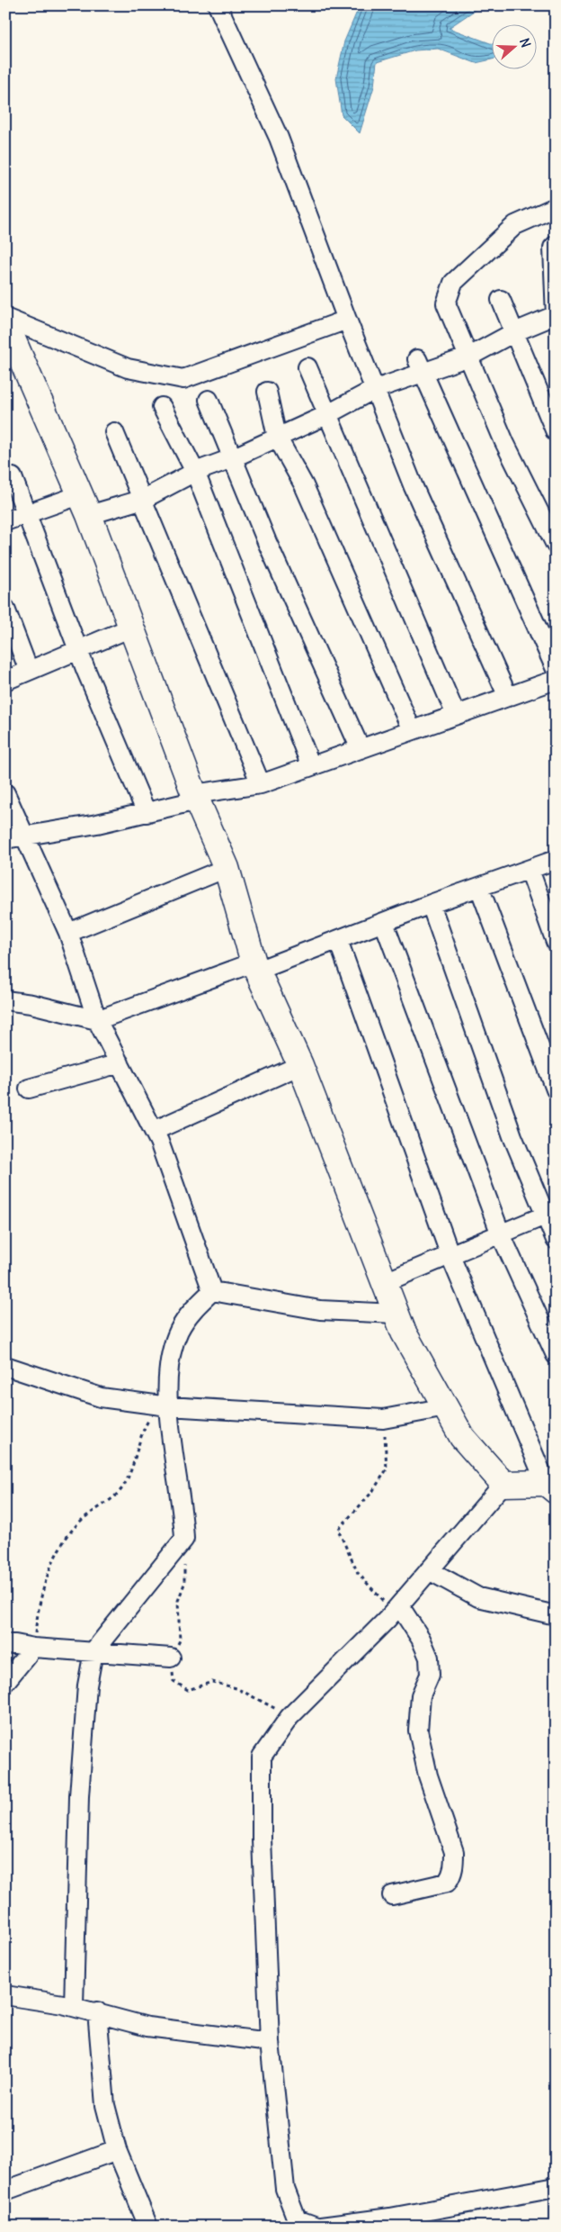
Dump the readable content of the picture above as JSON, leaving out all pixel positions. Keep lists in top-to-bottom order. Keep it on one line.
{"north":"right"}
